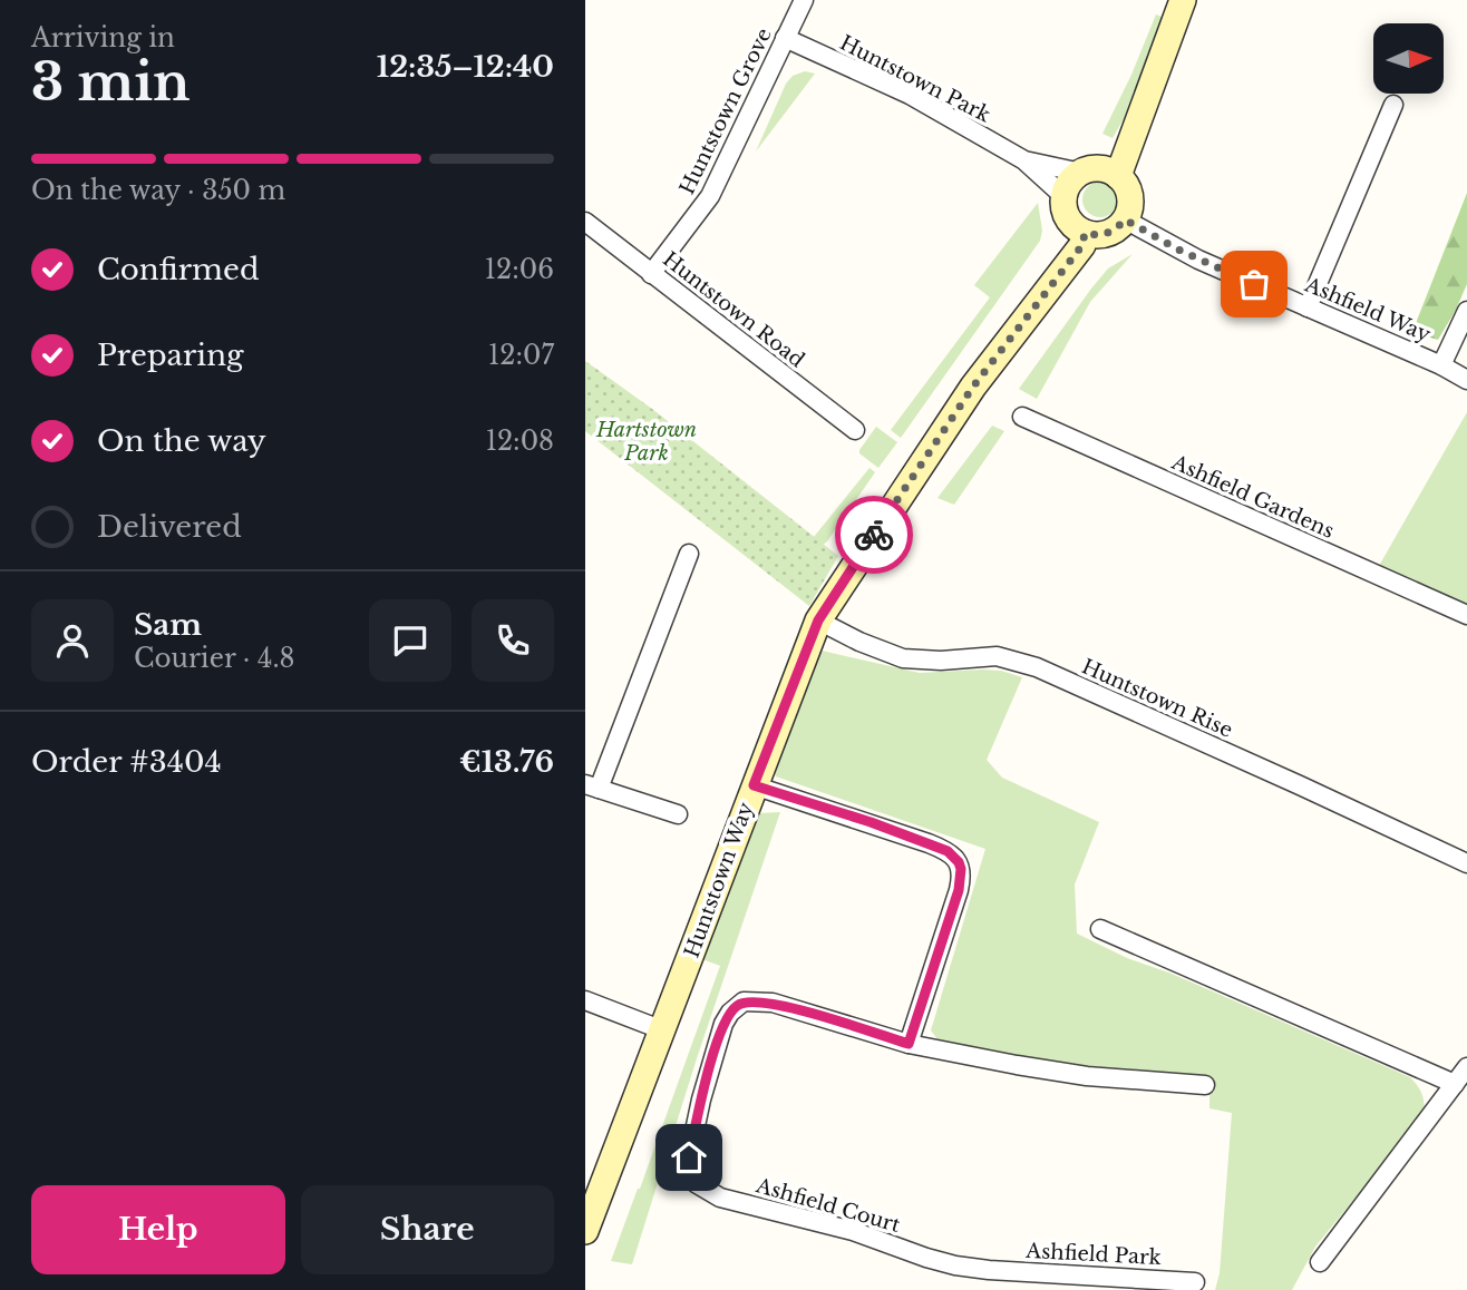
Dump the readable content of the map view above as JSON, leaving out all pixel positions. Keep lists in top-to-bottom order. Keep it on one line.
{"streets":{"street":["Huntstown Park","Huntstown Grove","Huntstown Road","Ashfield Way","Ashfield Gardens","Huntstown Rise","Huntstown Way","Ashfield Court","Ashfield Park"]},"crossings":[["Huntstown Park","Huntstown Grove"],["Huntstown Park","Ashfield Way"],["Huntstown Park","Huntstown Way"],["Huntstown Grove","Huntstown Road"],["Ashfield Way","Huntstown Way"],["Huntstown Rise","Huntstown Way"],["Ashfield Court","Ashfield Park"]],"parks":["Hartstown Park"],"north":"right","page":{"heading":["3 min","Arriving in","12:35–12:40"],"panel":["Sam","Courier · 4.8","Order #3404","€13.76"],"bar":"On the way · 350 m","list":[["Confirmed","12:06"],["Preparing","12:07"],["On the way","12:08"],"Delivered"],"buttons":["Help","Share"]}}
